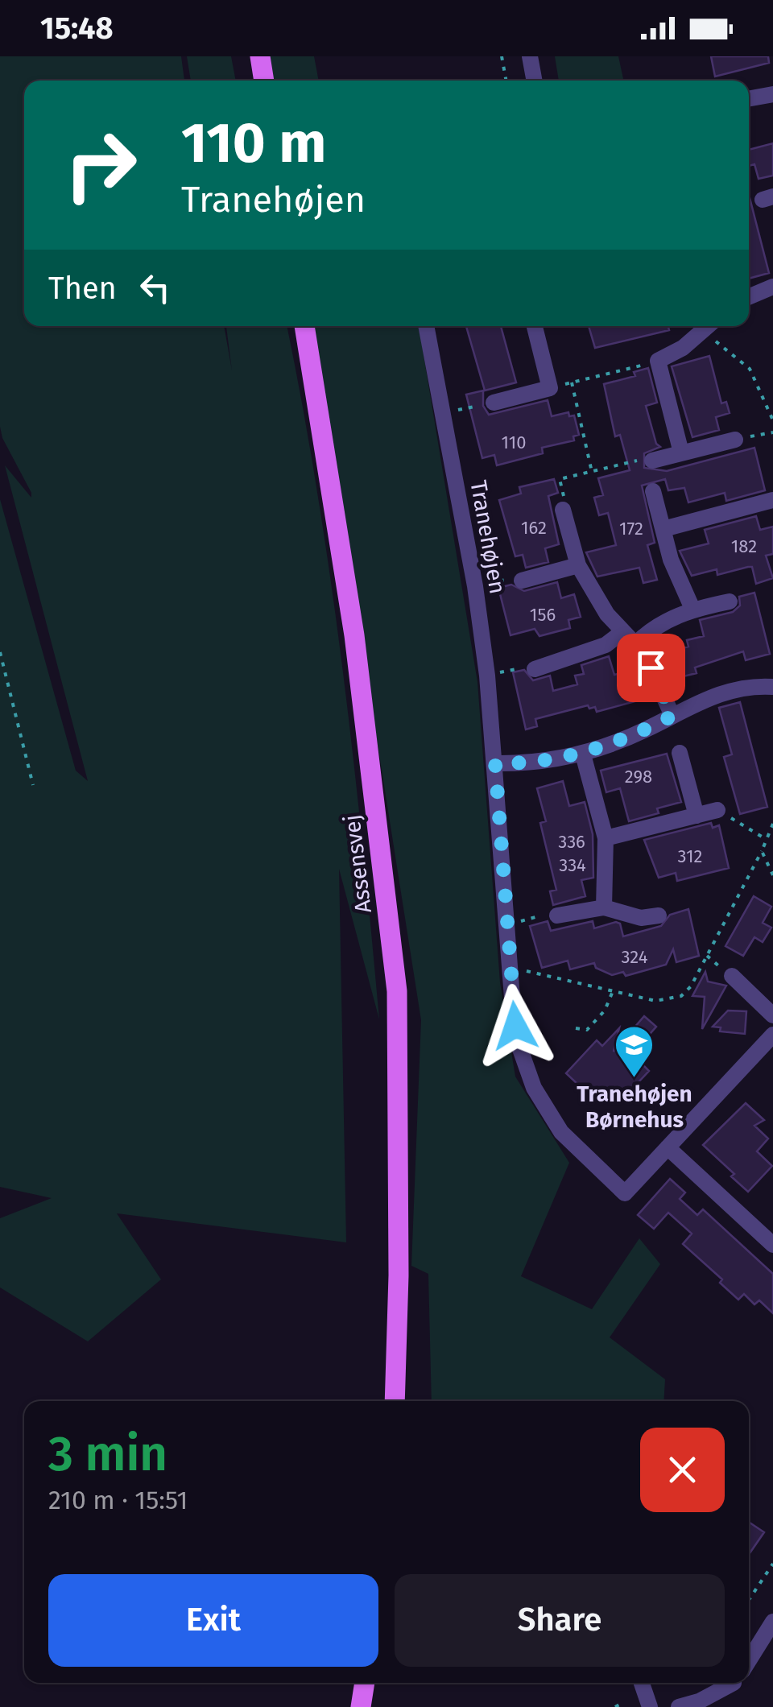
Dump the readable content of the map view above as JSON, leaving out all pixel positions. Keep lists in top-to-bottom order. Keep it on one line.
{"streets":{"main road":["Assensvej"],"street":["Tranehøjen"]},"places":{"school or university":["Tranehøjen Børnehus"]},"house_numbers":["110","162","172","182","156","298","336","312","334","324"],"page":{"status":"15:48","turn":["110 m","Tranehøjen"],"then":"Then","heading":["3 min","210 m · 15:51"],"buttons":["Exit","Share"]}}
